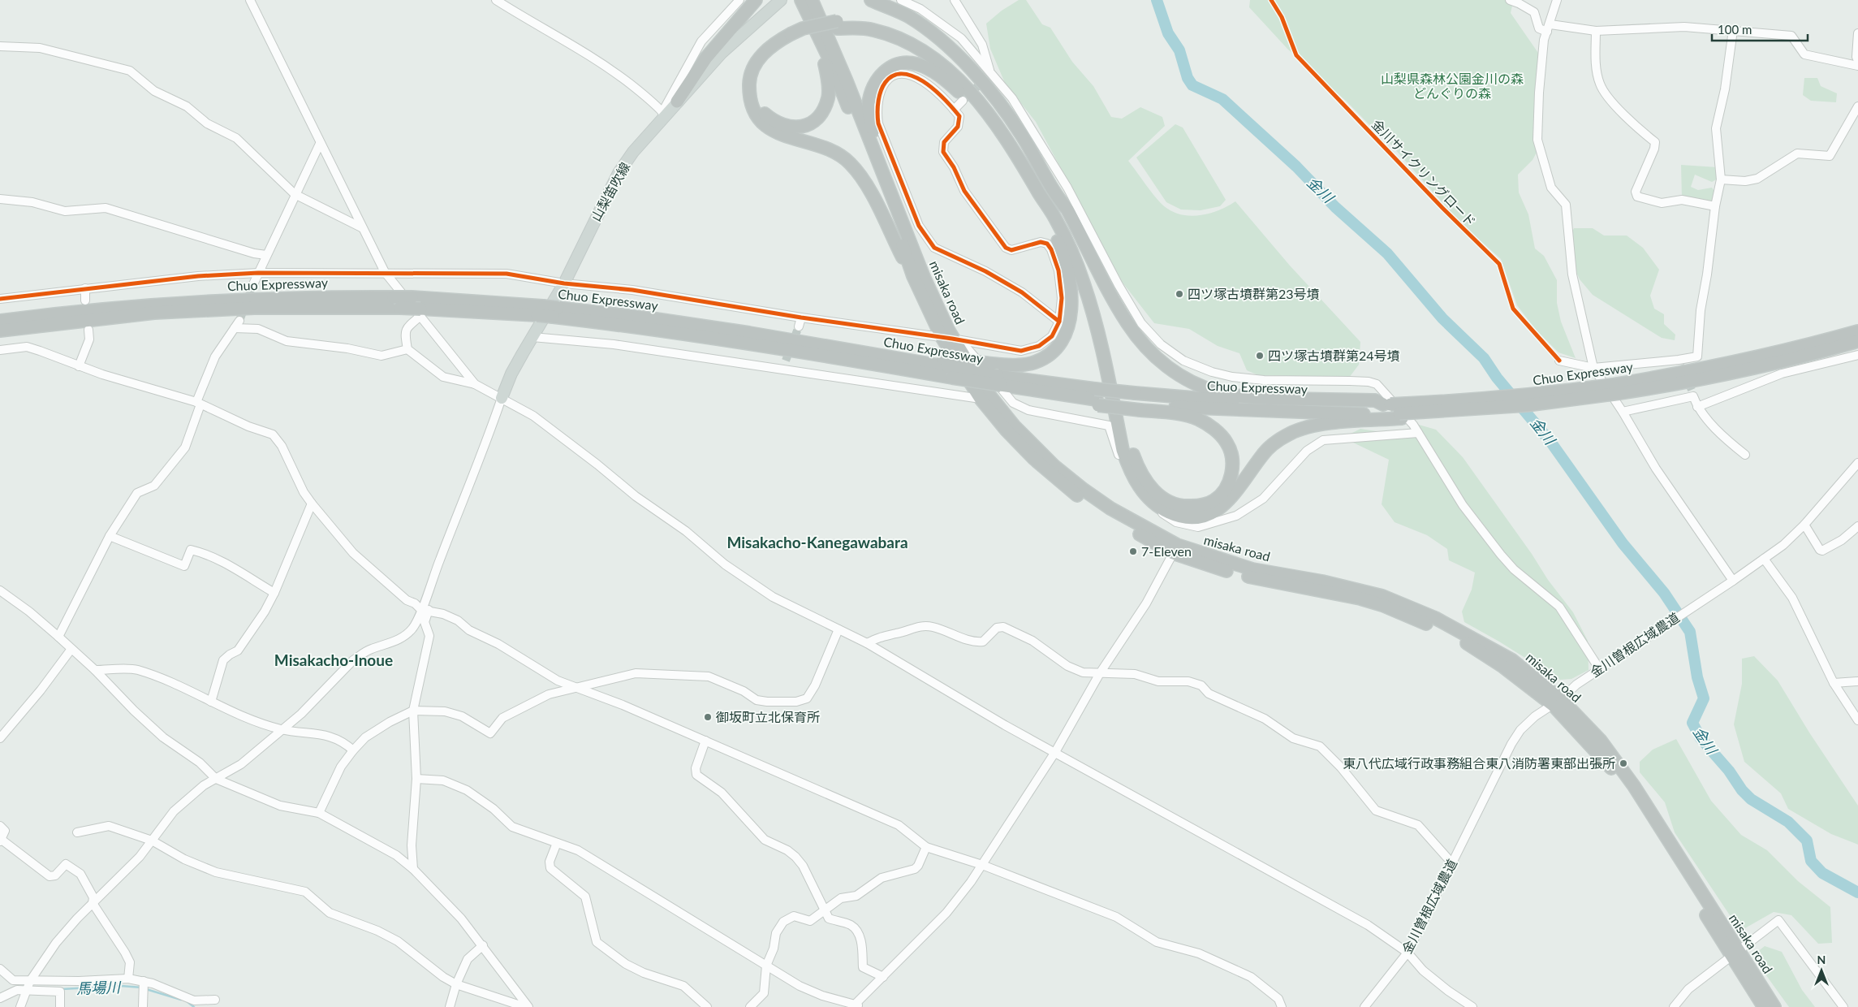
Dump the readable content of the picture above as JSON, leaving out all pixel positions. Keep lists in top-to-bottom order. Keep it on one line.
{"streets":{"highway":["Chuo Expressway","misaka road"],"main road":["山梨笛吹線"],"street":["金川曽根広域農道"],"cycle path":["金川サイクリングロード"]},"crossings":[["misaka road","金川曽根広域農道"]],"districts":["Misakacho-Kanegawabara","Misakacho-Inoue"],"water":["金川","馬場川"],"parks":["山梨県森林公園金川の森 どんぐりの森"],"places":["四ツ塚古墳群第23号墳","四ツ塚古墳群第24号墳","7-Eleven","御坂町立北保育所","東八代広域行政事務組合東八消防署東部出張所"],"scale_bar":"100 m","north":"top"}
